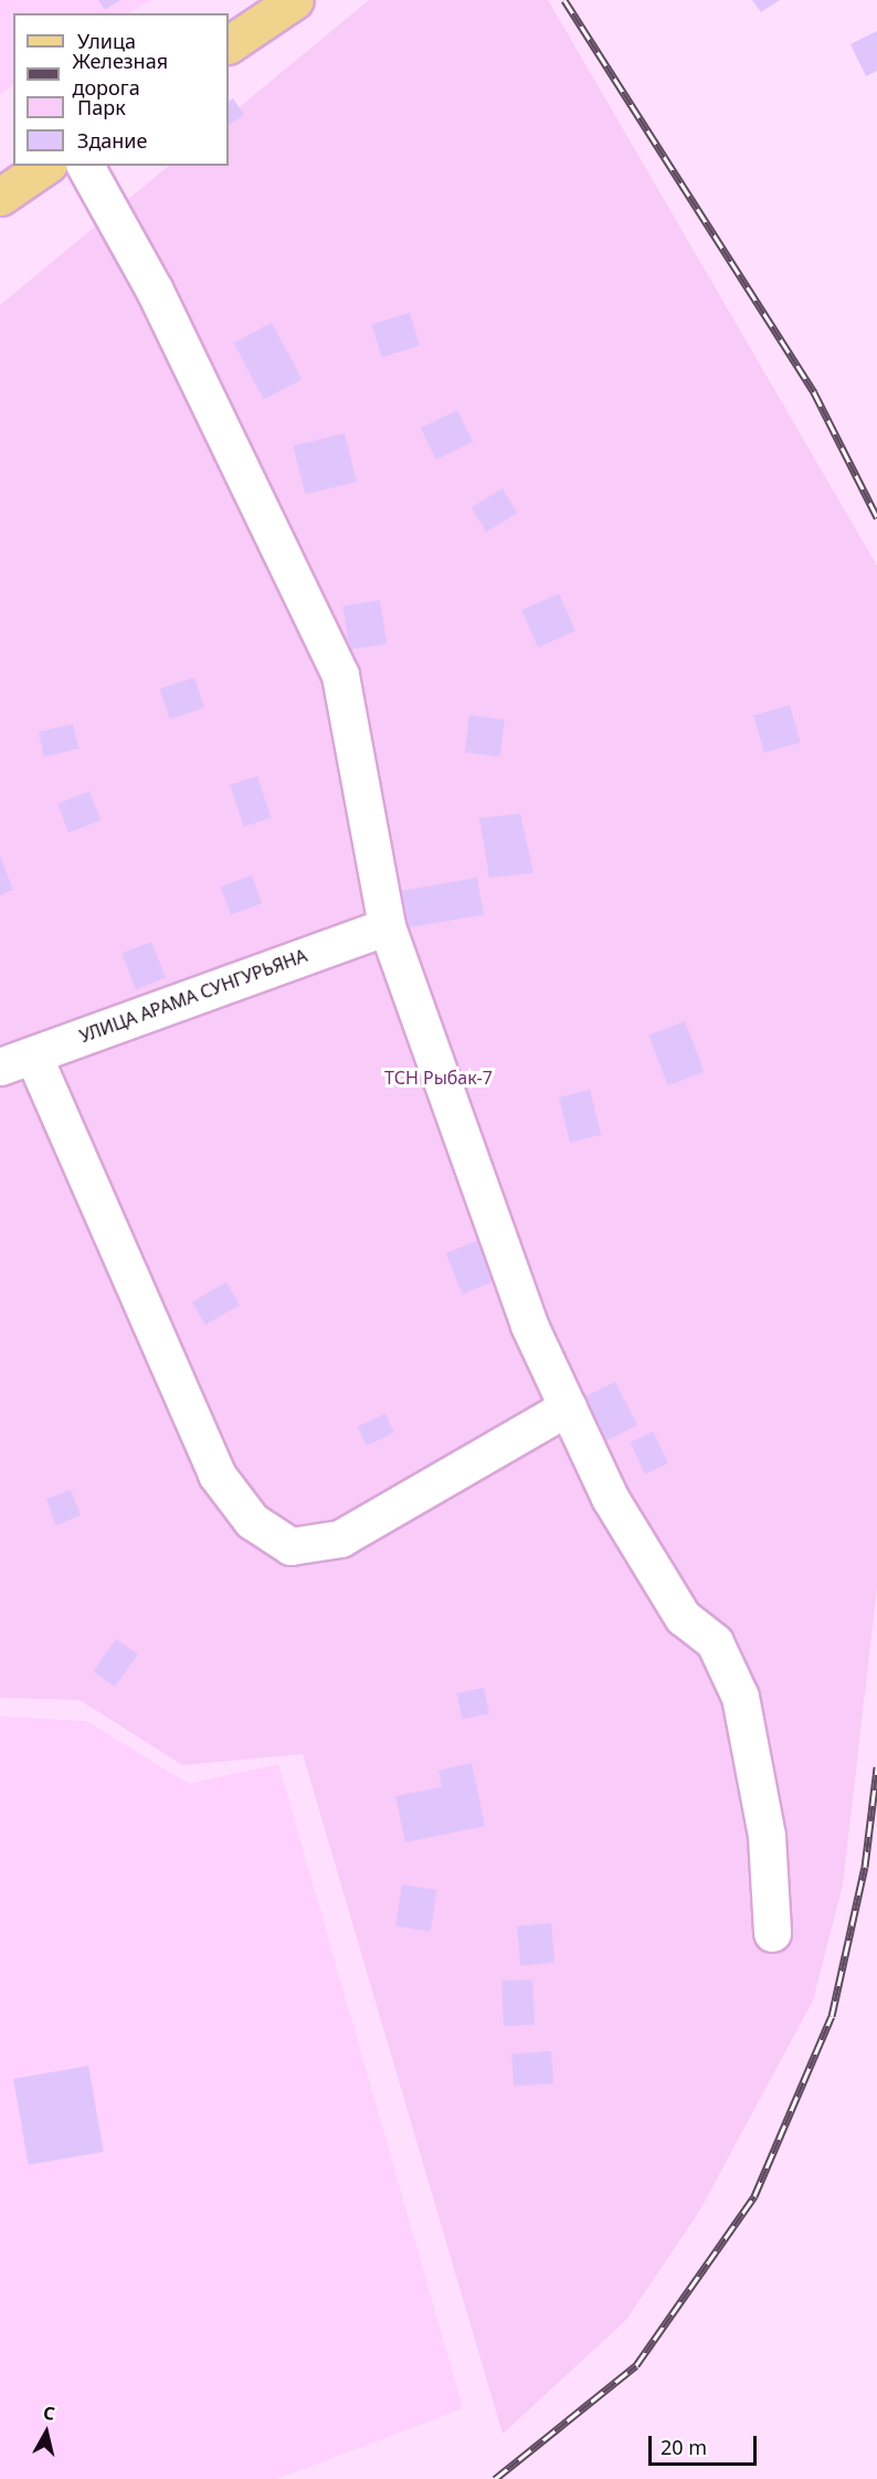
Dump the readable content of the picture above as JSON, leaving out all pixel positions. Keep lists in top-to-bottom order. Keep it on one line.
{"streets":{"lane":["УЛИЦА АРАМА СУНГУРЬЯНА"]},"parks":["ТСН Рыбак-7"],"legend":["Улица","Железная дорога","Парк","Здание"],"scale_bar":"20 m","north":"top"}
